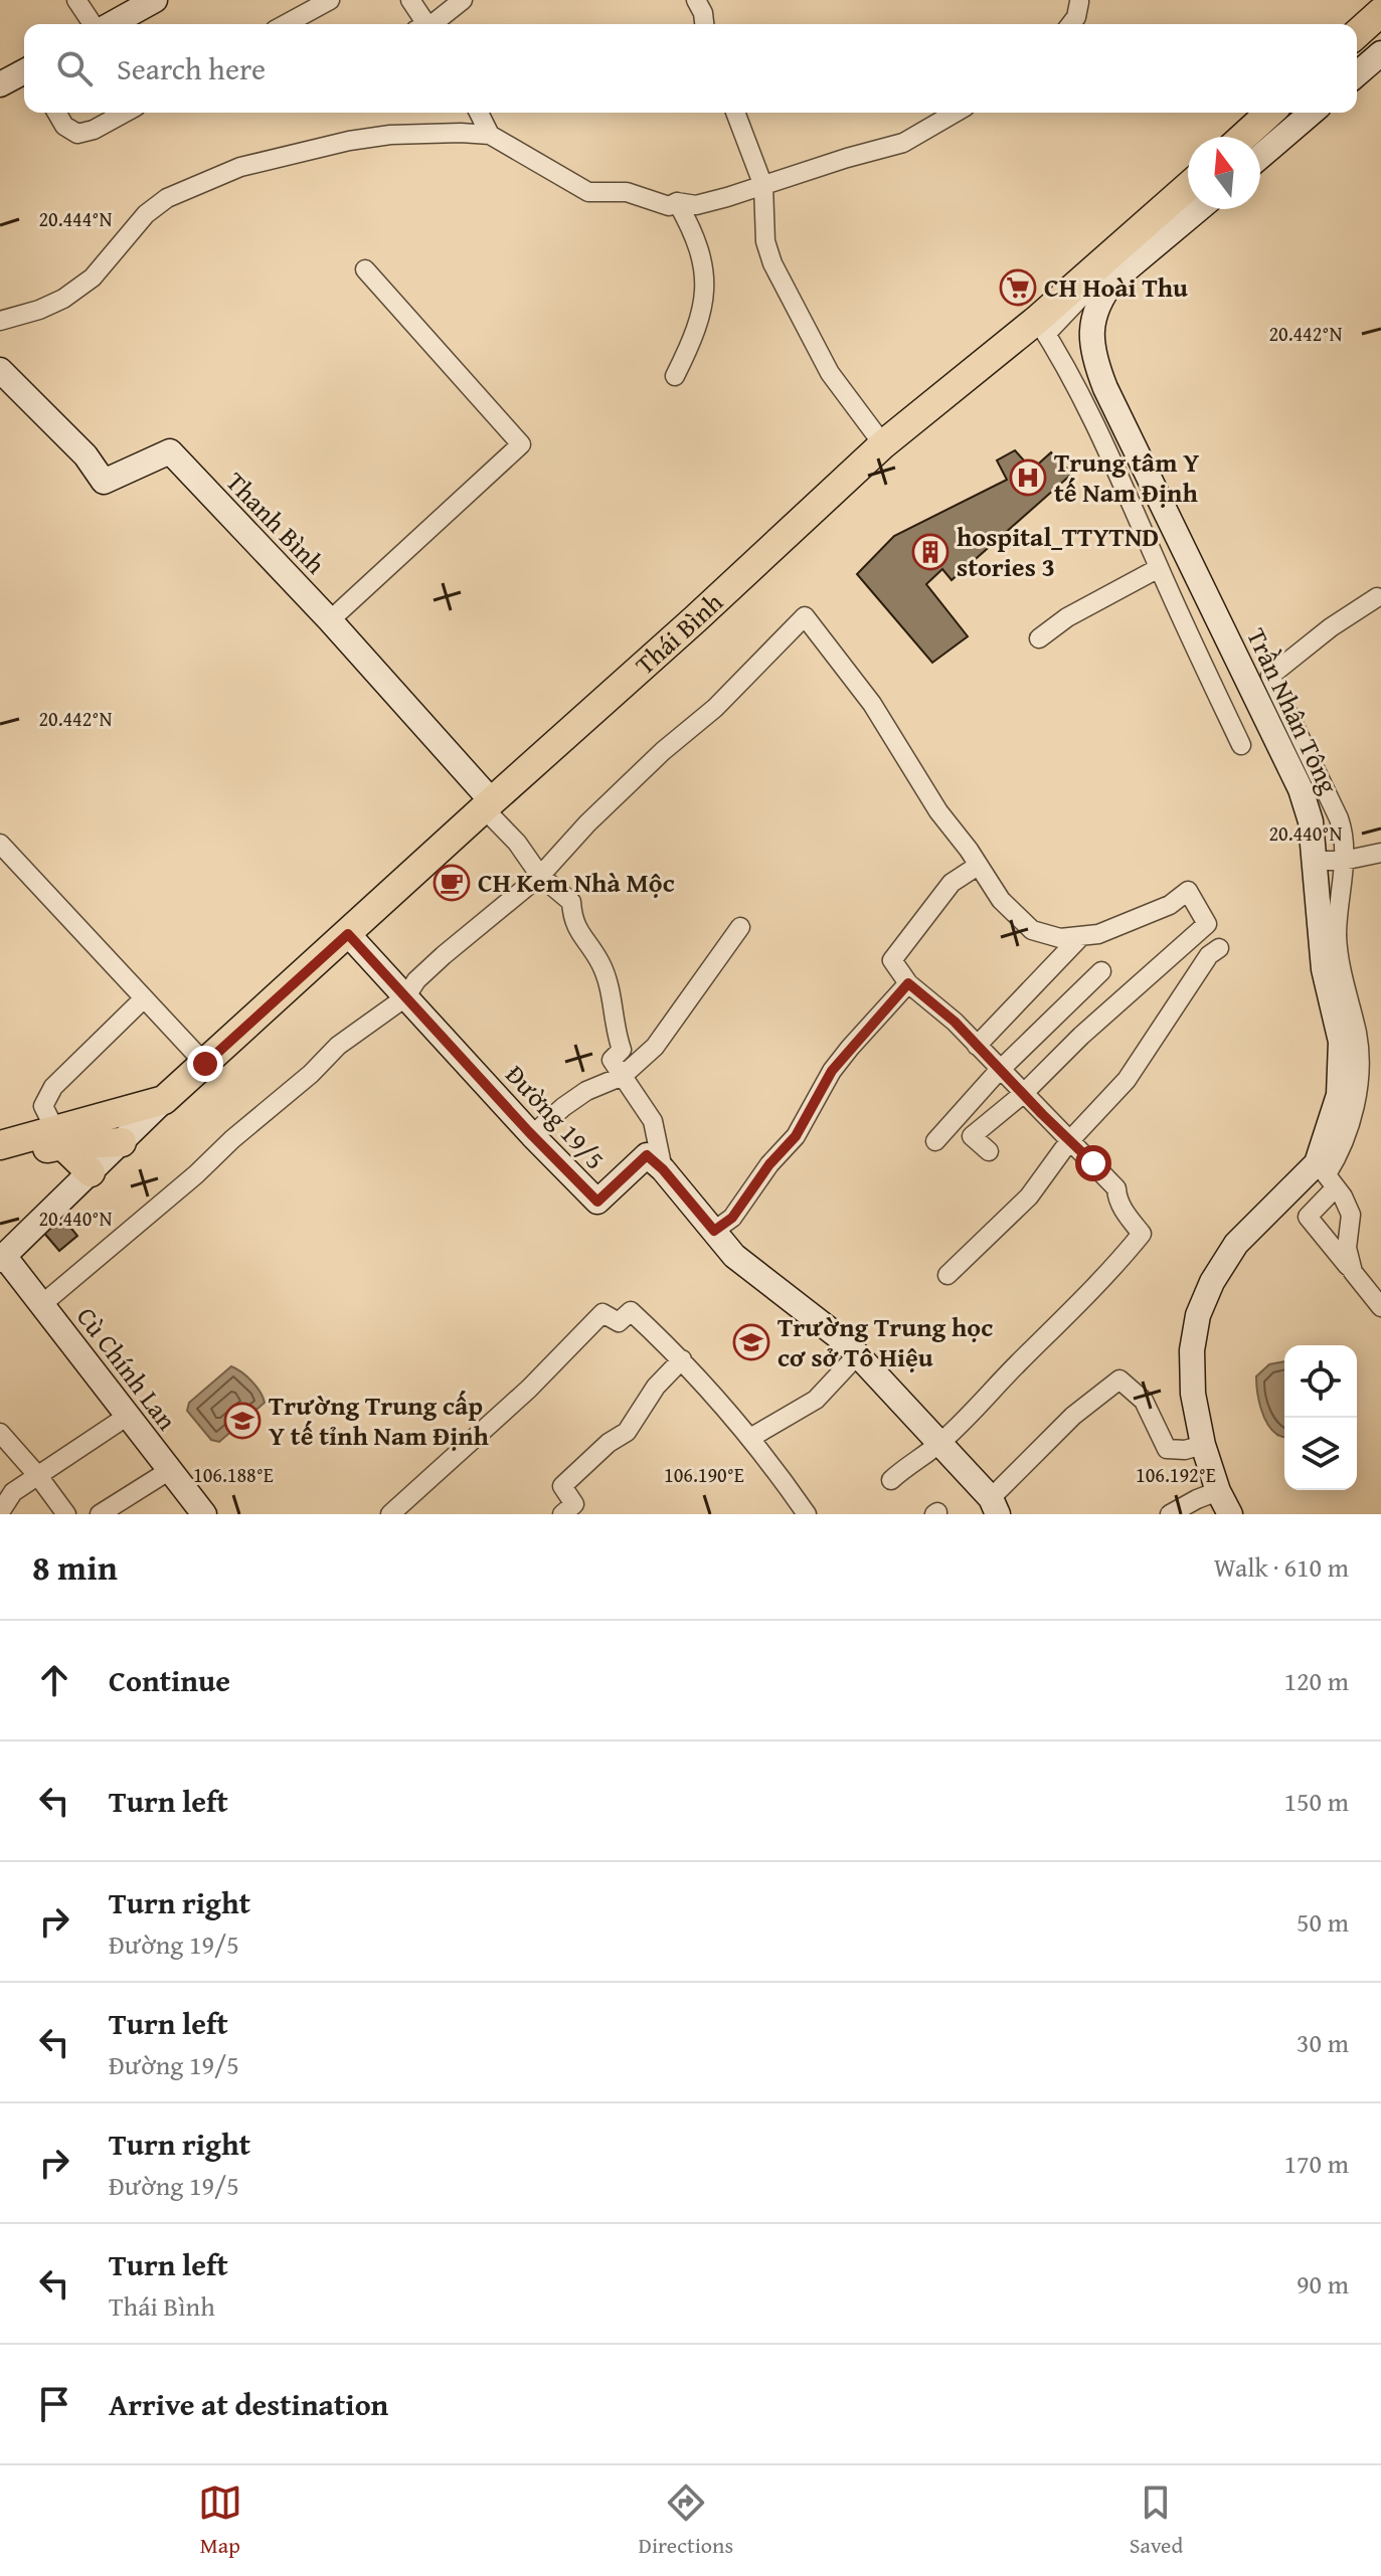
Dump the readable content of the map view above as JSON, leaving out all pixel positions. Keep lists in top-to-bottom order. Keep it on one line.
{"streets":{"main road":["Thái Bình"],"street":["Thanh Bình","Trần Nhân Tông","Đường 19/5","Cù Chính Lan"]},"crossings":[["Thanh Bình","Thái Bình"],["Thái Bình","Đường 19/5"]],"places":{"supermarket":["CH Hoài Thu"],"hospital":["Trung tâm Y tế Nam Định"],"building":["hospital_TTYTND stories 3"],"cafe":["CH Kem Nhà Mộc"],"school or university":["Trường Trung học cơ sở Tô Hiệu","Trường Trung cấp Y tế tỉnh Nam Định"]},"north":"top","page":{"search":"Search here","heading":["8 min","Walk · 610 m"],"list":[["Continue","120 m"],["Turn left","150 m"],["Turn right","Đường 19/5","50 m"],["Turn left","Đường 19/5","30 m"],["Turn right","Đường 19/5","170 m"],["Turn left","Thái Bình","90 m"],"Arrive at destination"],"nav":["Map","Directions","Saved"]},"coordinates":["20.444°N","20.442°N","20.440°N","106.188°E","106.190°E","106.192°E"]}
